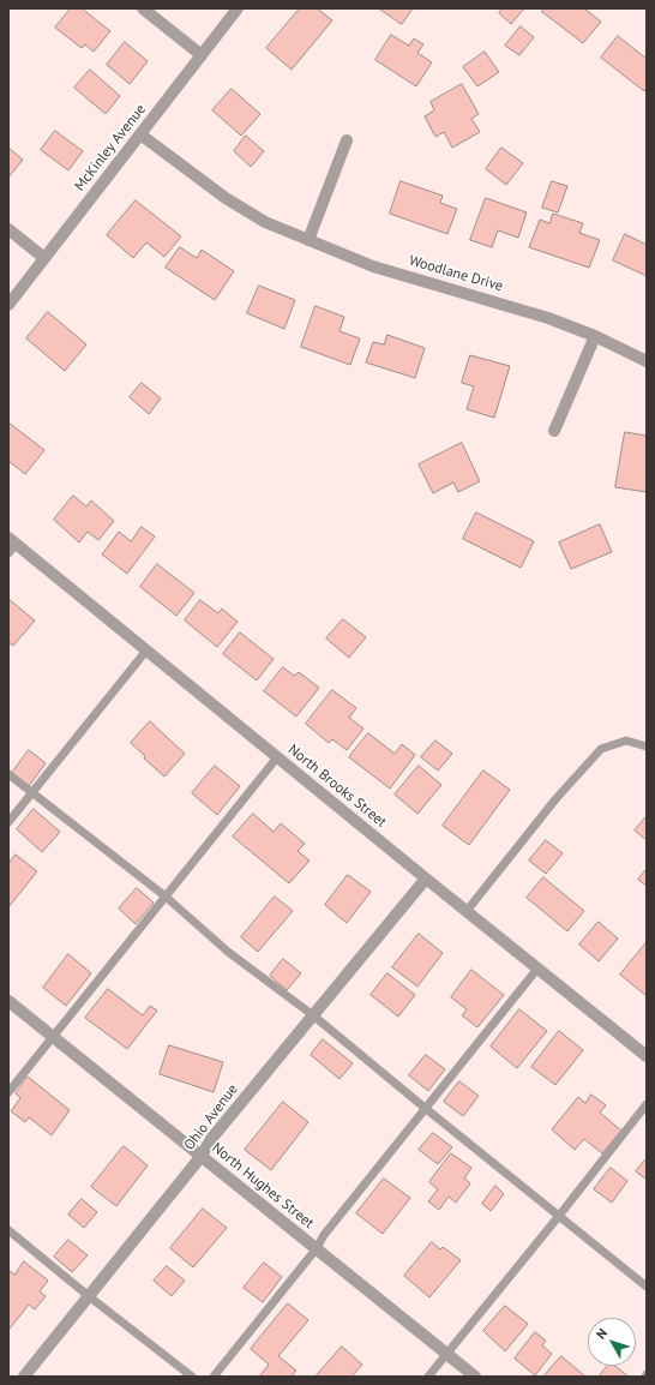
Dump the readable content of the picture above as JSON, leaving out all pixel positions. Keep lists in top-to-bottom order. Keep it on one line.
{"streets":{"street":["McKinley Avenue","Woodlane Drive","North Brooks Street","Ohio Avenue","North Hughes Street"]},"crossings":[["McKinley Avenue","Woodlane Drive"],["North Brooks Street","Ohio Avenue"],["Ohio Avenue","North Hughes Street"]],"north":"top left"}
